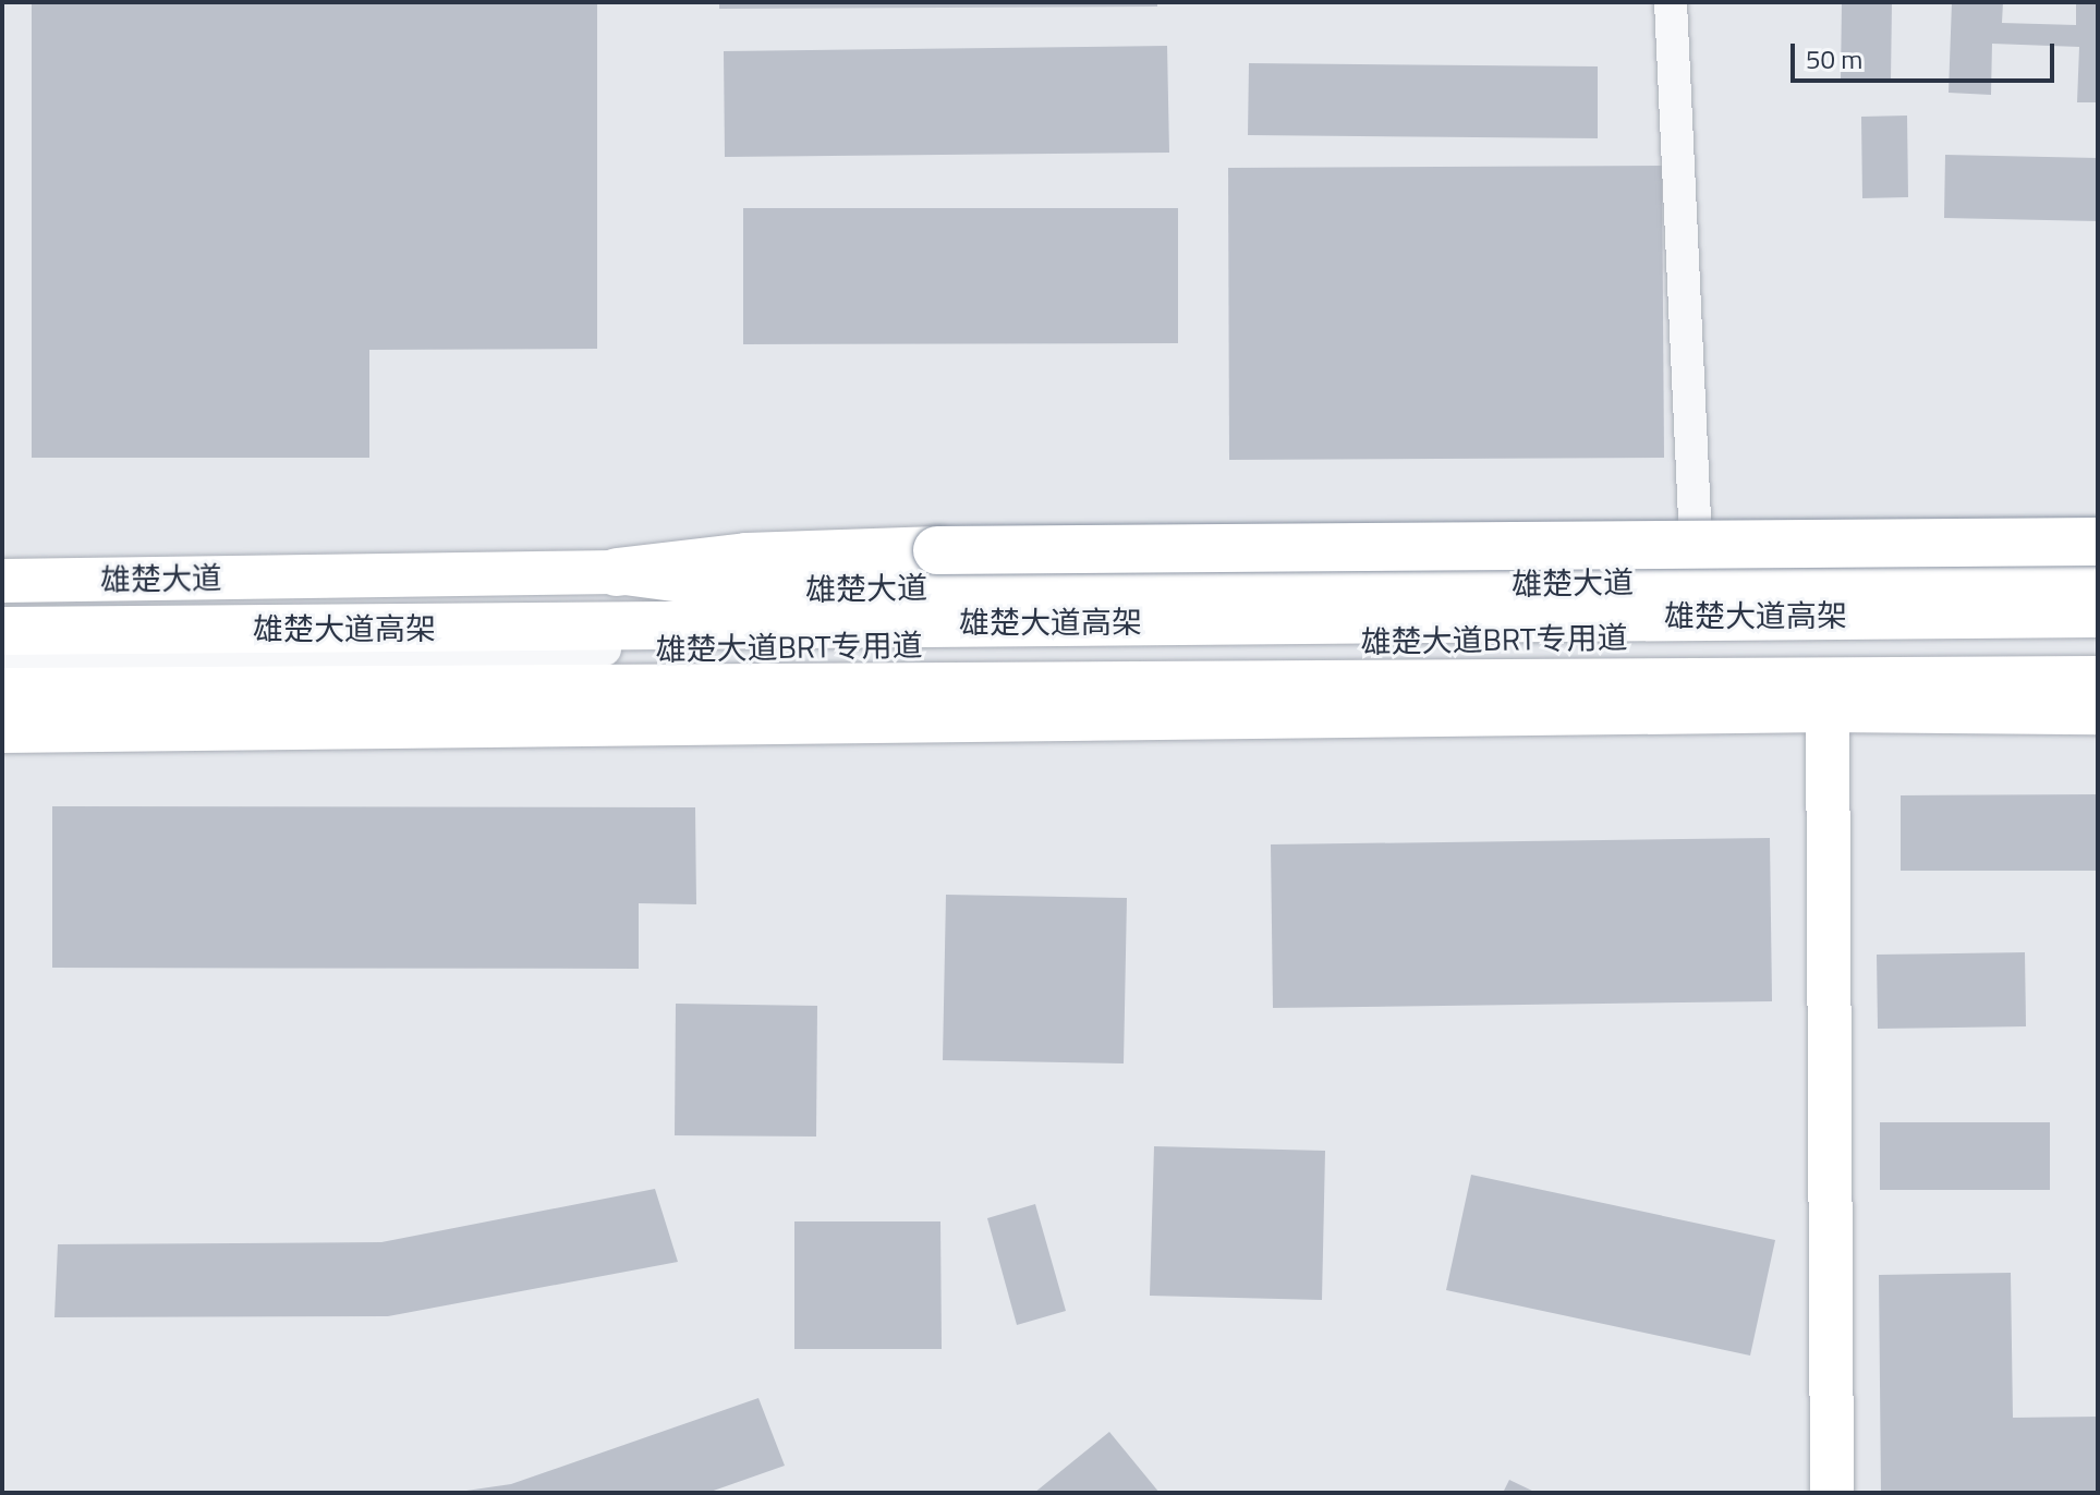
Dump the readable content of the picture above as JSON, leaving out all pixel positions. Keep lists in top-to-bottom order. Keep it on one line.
{"streets":{"highway":["雄楚大道高架"],"main road":["雄楚大道"],"street":["雄楚大道BRT专用道"]},"scale_bar":"50 m"}
